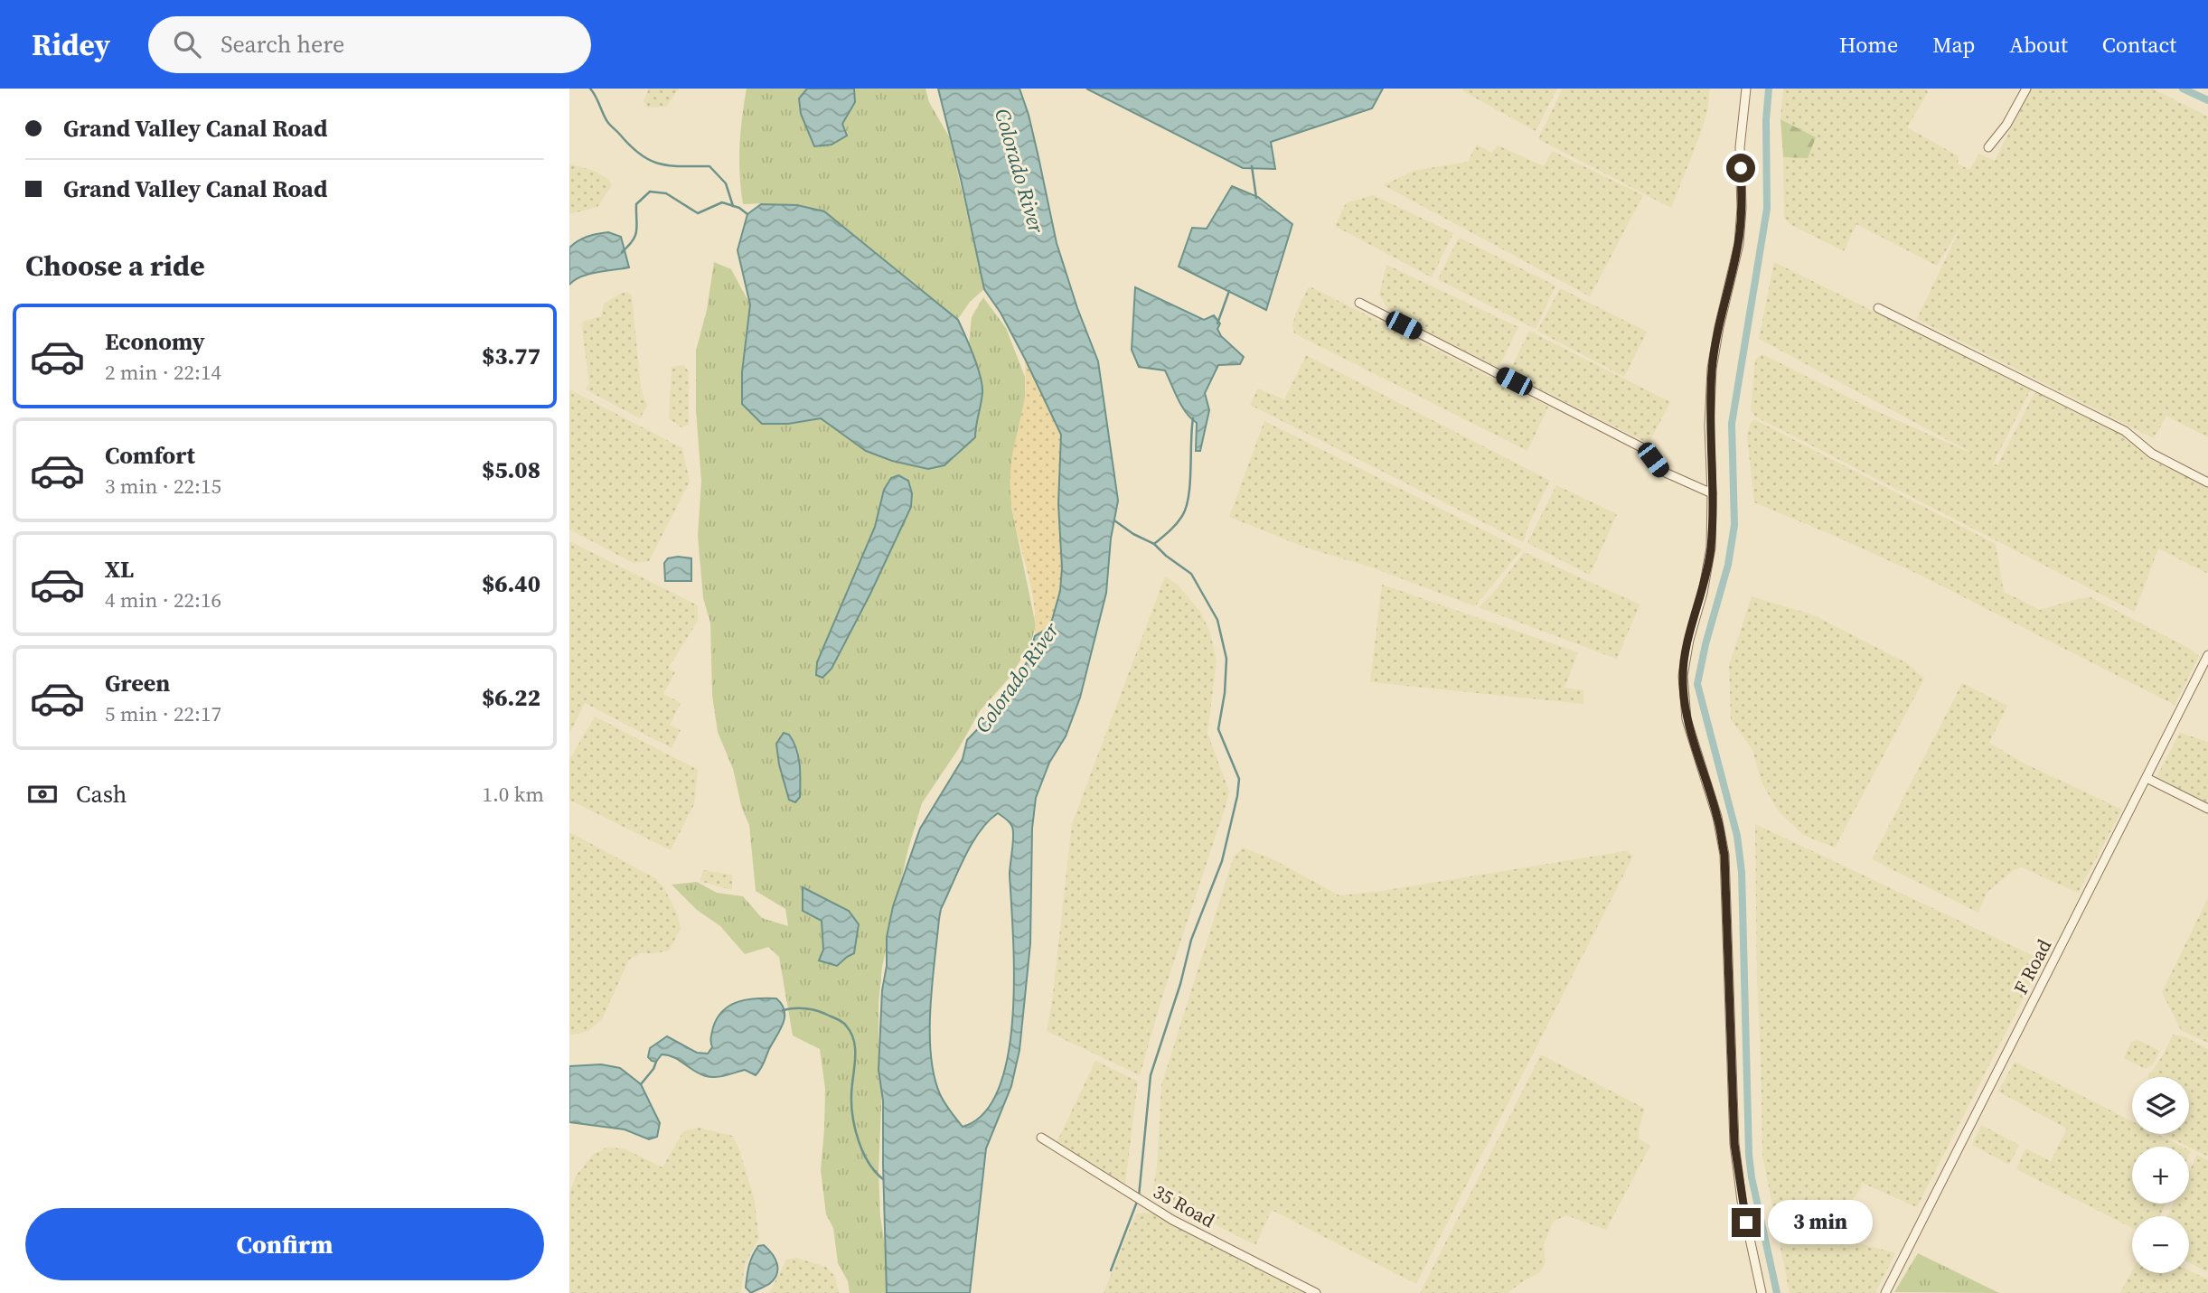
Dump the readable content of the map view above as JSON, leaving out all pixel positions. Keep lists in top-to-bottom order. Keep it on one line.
{"streets":{"street":["F Road","35 Road"]},"water":["Colorado River"],"page":{"header":"Ridey","search":"Search here","nav":["Home","Map","About","Contact"],"banner":["Grand Valley Canal Road","Grand Valley Canal Road"],"heading":"Choose a ride","list":[{"name":"Economy","note":"2 min · 22:14","value":"$3.77"},{"name":"Comfort","note":"3 min · 22:15","value":"$5.08"},{"name":"XL","note":"4 min · 22:16","value":"$6.40"},{"name":"Green","note":"5 min · 22:17","value":"$6.22"}],"pay":["Cash","1.0 km"],"map_buttons":["+","−"],"buttons":"Confirm","bubble":"3 min"}}
